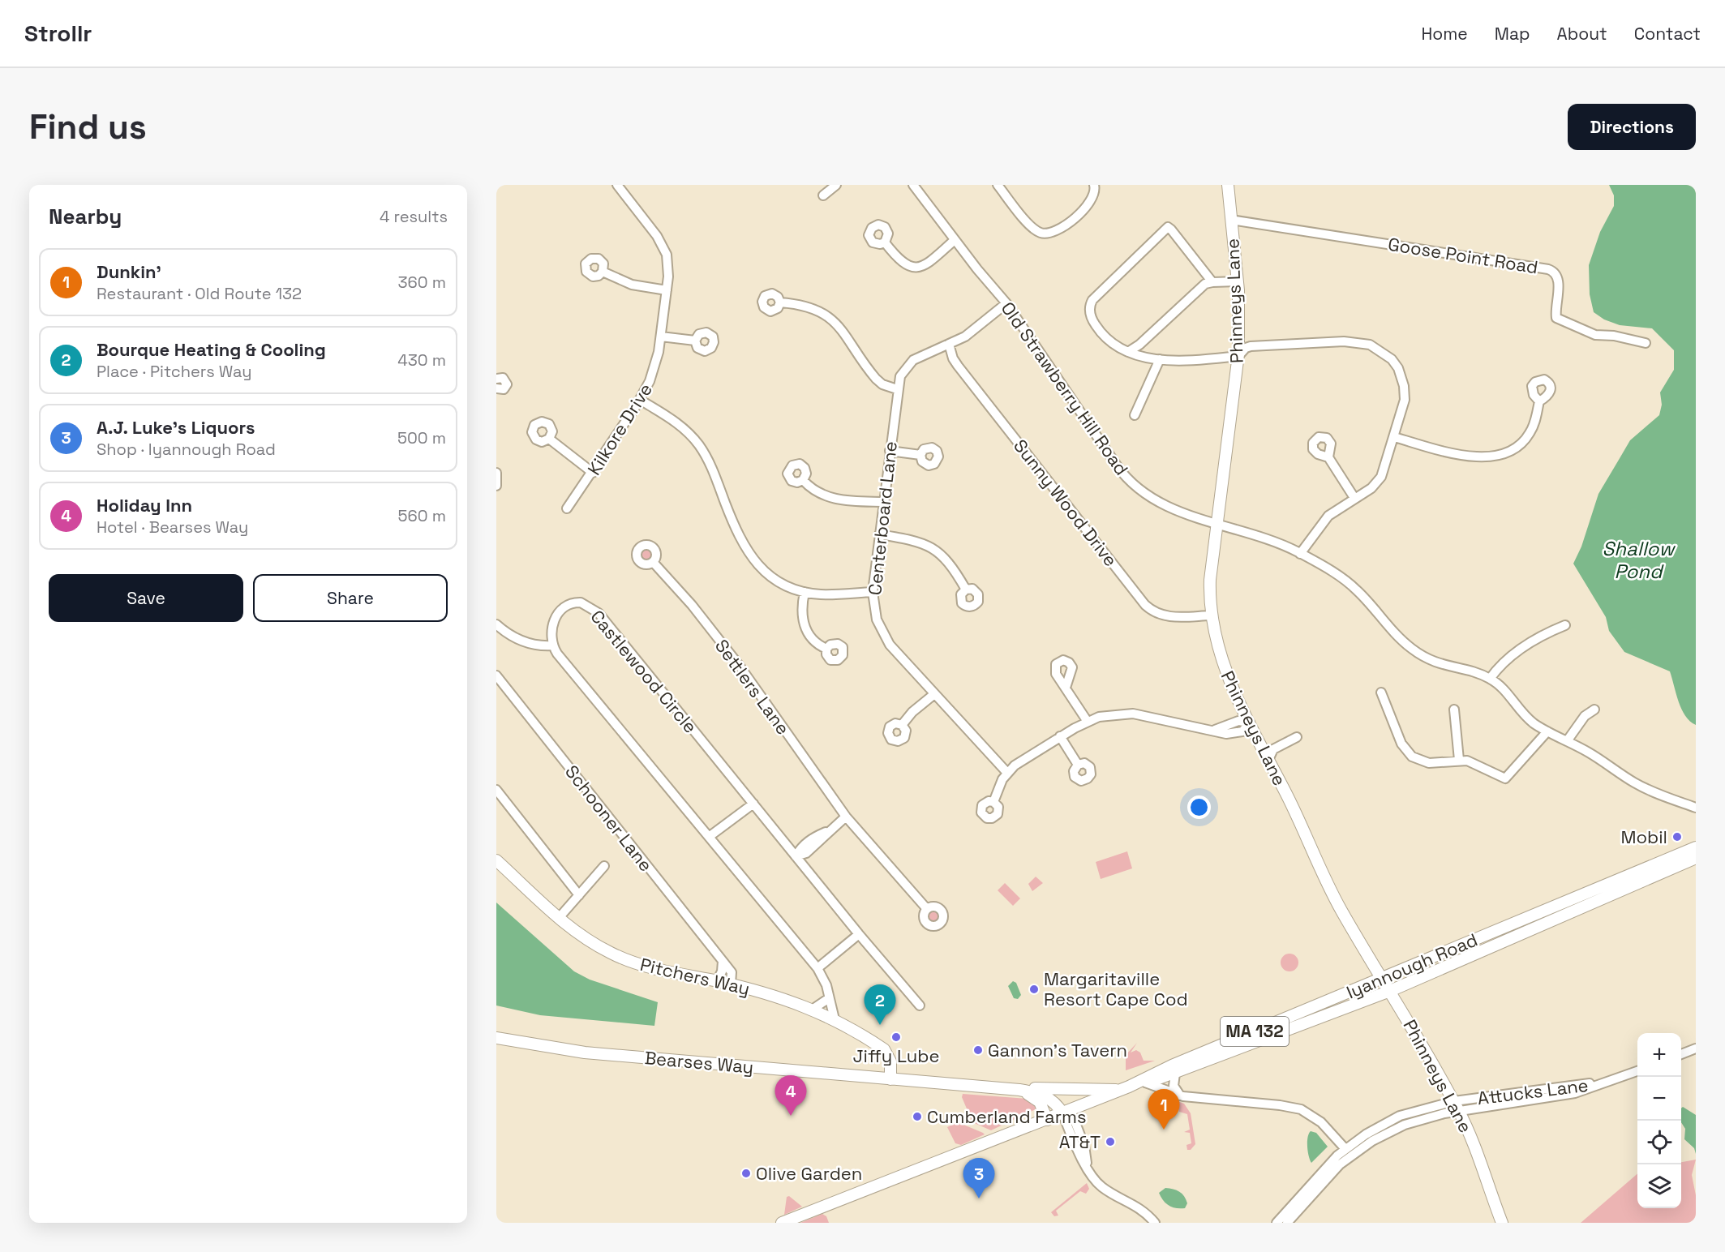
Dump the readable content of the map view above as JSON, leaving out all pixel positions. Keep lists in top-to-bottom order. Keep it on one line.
{"streets":{"main road":["Phinneys Lane","Iyannough Road","Pitchers Way","MA 132","Bearses Way"],"street":["Goose Point Road","Old Strawberry Hill Road","Kilkore Drive","Sunny Wood Drive","Centerboard Lane","Castlewood Circle","Settlers Lane","Schooner Lane","Attucks Lane"]},"crossings":[["Goose Point Road","Phinneys Lane"],["Phinneys Lane","Old Strawberry Hill Road"],["Phinneys Lane","Sunny Wood Drive"],["Phinneys Lane","Iyannough Road"],["Phinneys Lane","Attucks Lane"],["Old Strawberry Hill Road","Centerboard Lane"],["Sunny Wood Drive","Centerboard Lane"],["Schooner Lane","Pitchers Way"],["Iyannough Road","Bearses Way"],["Pitchers Way","Bearses Way"]],"water":["Shallow Pond"],"places":["Mobil","Margaritaville Resort Cape Cod","Jiffy Lube","Gannon's Tavern","Cumberland Farms","AT&T","Olive Garden"],"page":{"header":"Strollr","nav":["Home","Map","About","Contact"],"buttons":["Directions",["Save","Share"]],"title":"Find us","heading":["Nearby","4 results"],"list":[{"mark":"1","name":"Dunkin'","note":"Restaurant · Old Route 132","value":"360 m"},{"mark":"2","name":"Bourque Heating & Cooling","note":"Place · Pitchers Way","value":"430 m"},{"mark":"3","name":"A.J. Luke's Liquors","note":"Shop · Iyannough Road","value":"500 m"},{"mark":"4","name":"Holiday Inn","note":"Hotel · Bearses Way","value":"560 m"}],"pins":["2","4","1","3"],"map_buttons":["+","−"]}}
